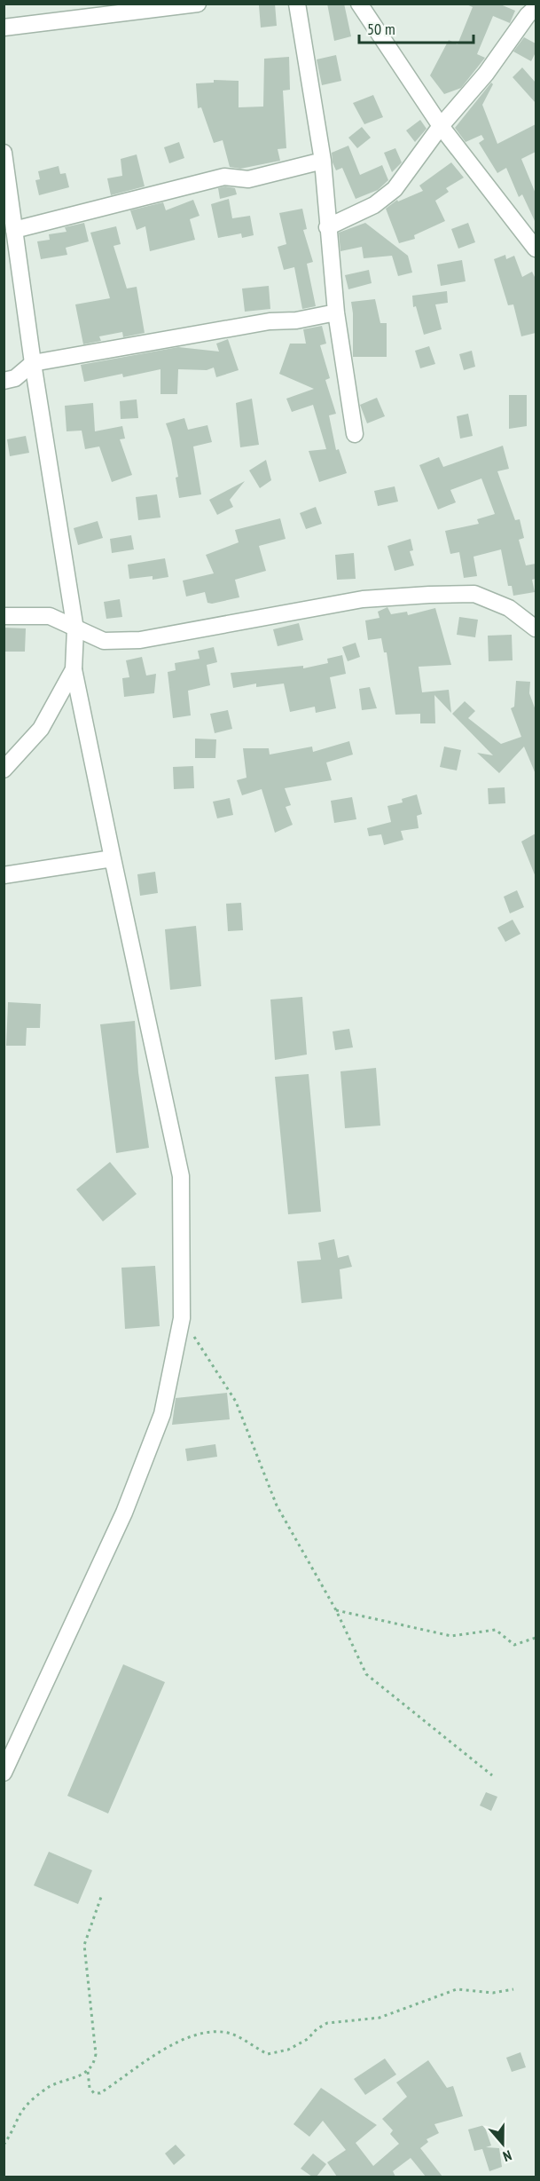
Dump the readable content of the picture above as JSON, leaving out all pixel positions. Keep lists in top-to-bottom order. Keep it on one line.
{"scale_bar":"50 m","north":"bottom"}
